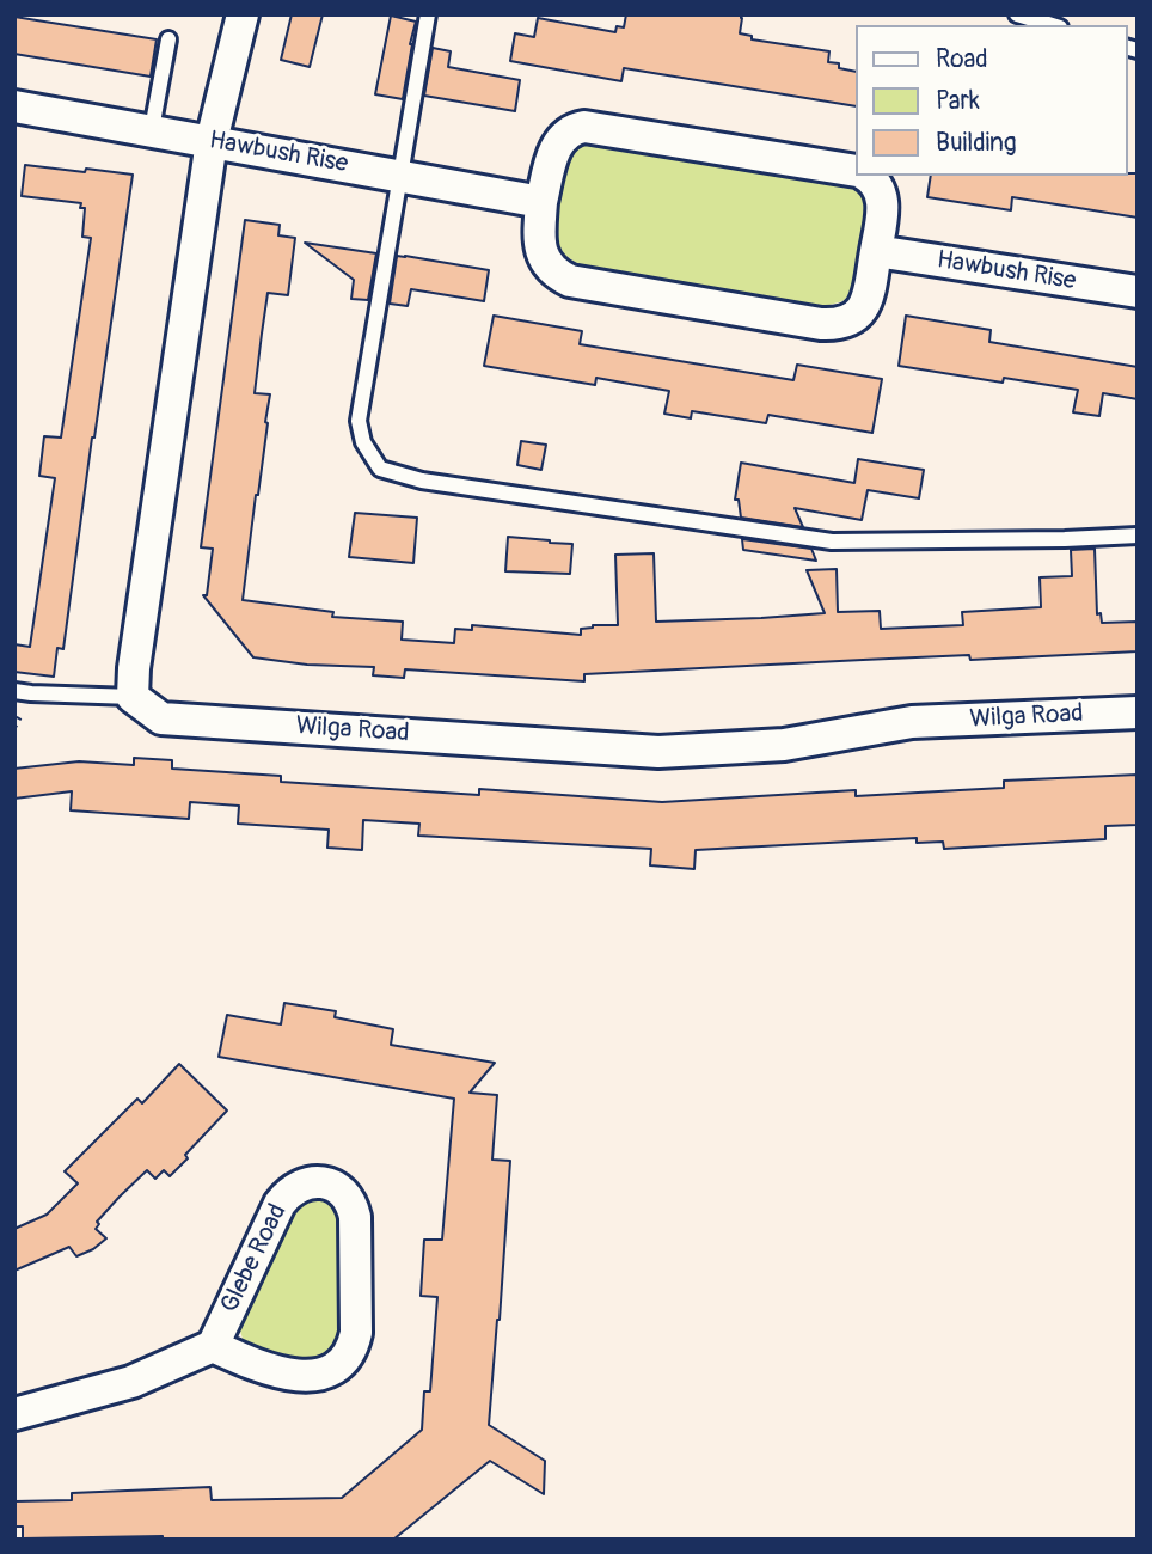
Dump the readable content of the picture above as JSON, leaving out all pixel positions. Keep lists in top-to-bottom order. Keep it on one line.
{"streets":{"street":["Hawbush Rise","Wilga Road","Glebe Road"]},"legend":["Road","Park","Building"]}
